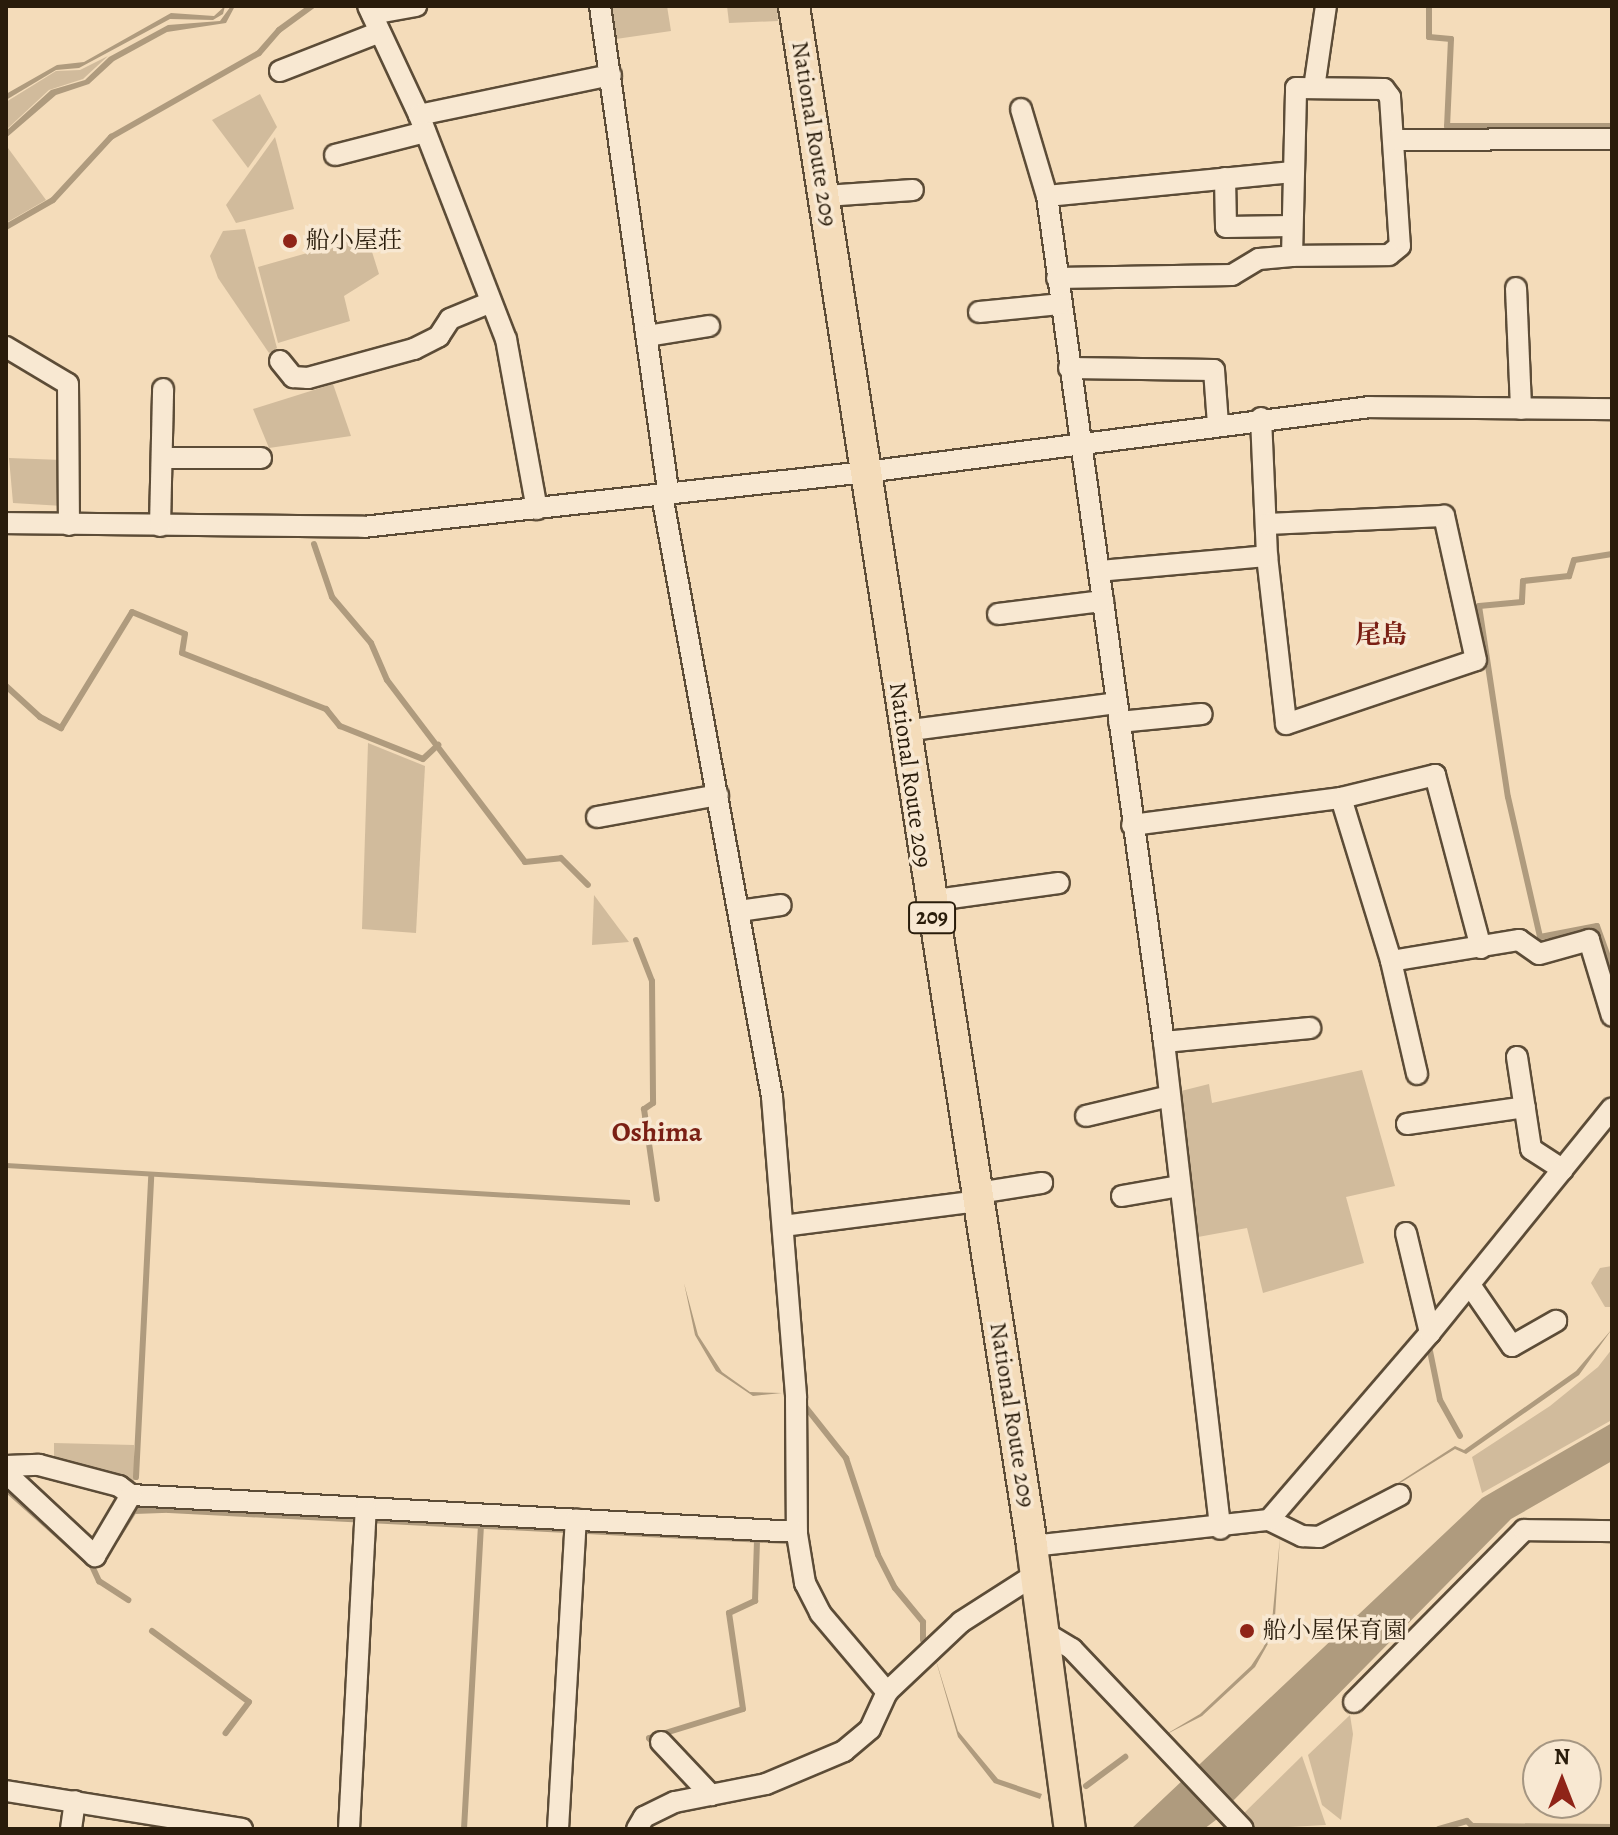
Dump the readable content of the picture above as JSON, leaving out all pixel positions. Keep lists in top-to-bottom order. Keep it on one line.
{"streets":{"highway":["National Route 209","209"]},"districts":["尾島","Oshima"],"places":["船小屋荘","船小屋保育園"],"north":"top"}
